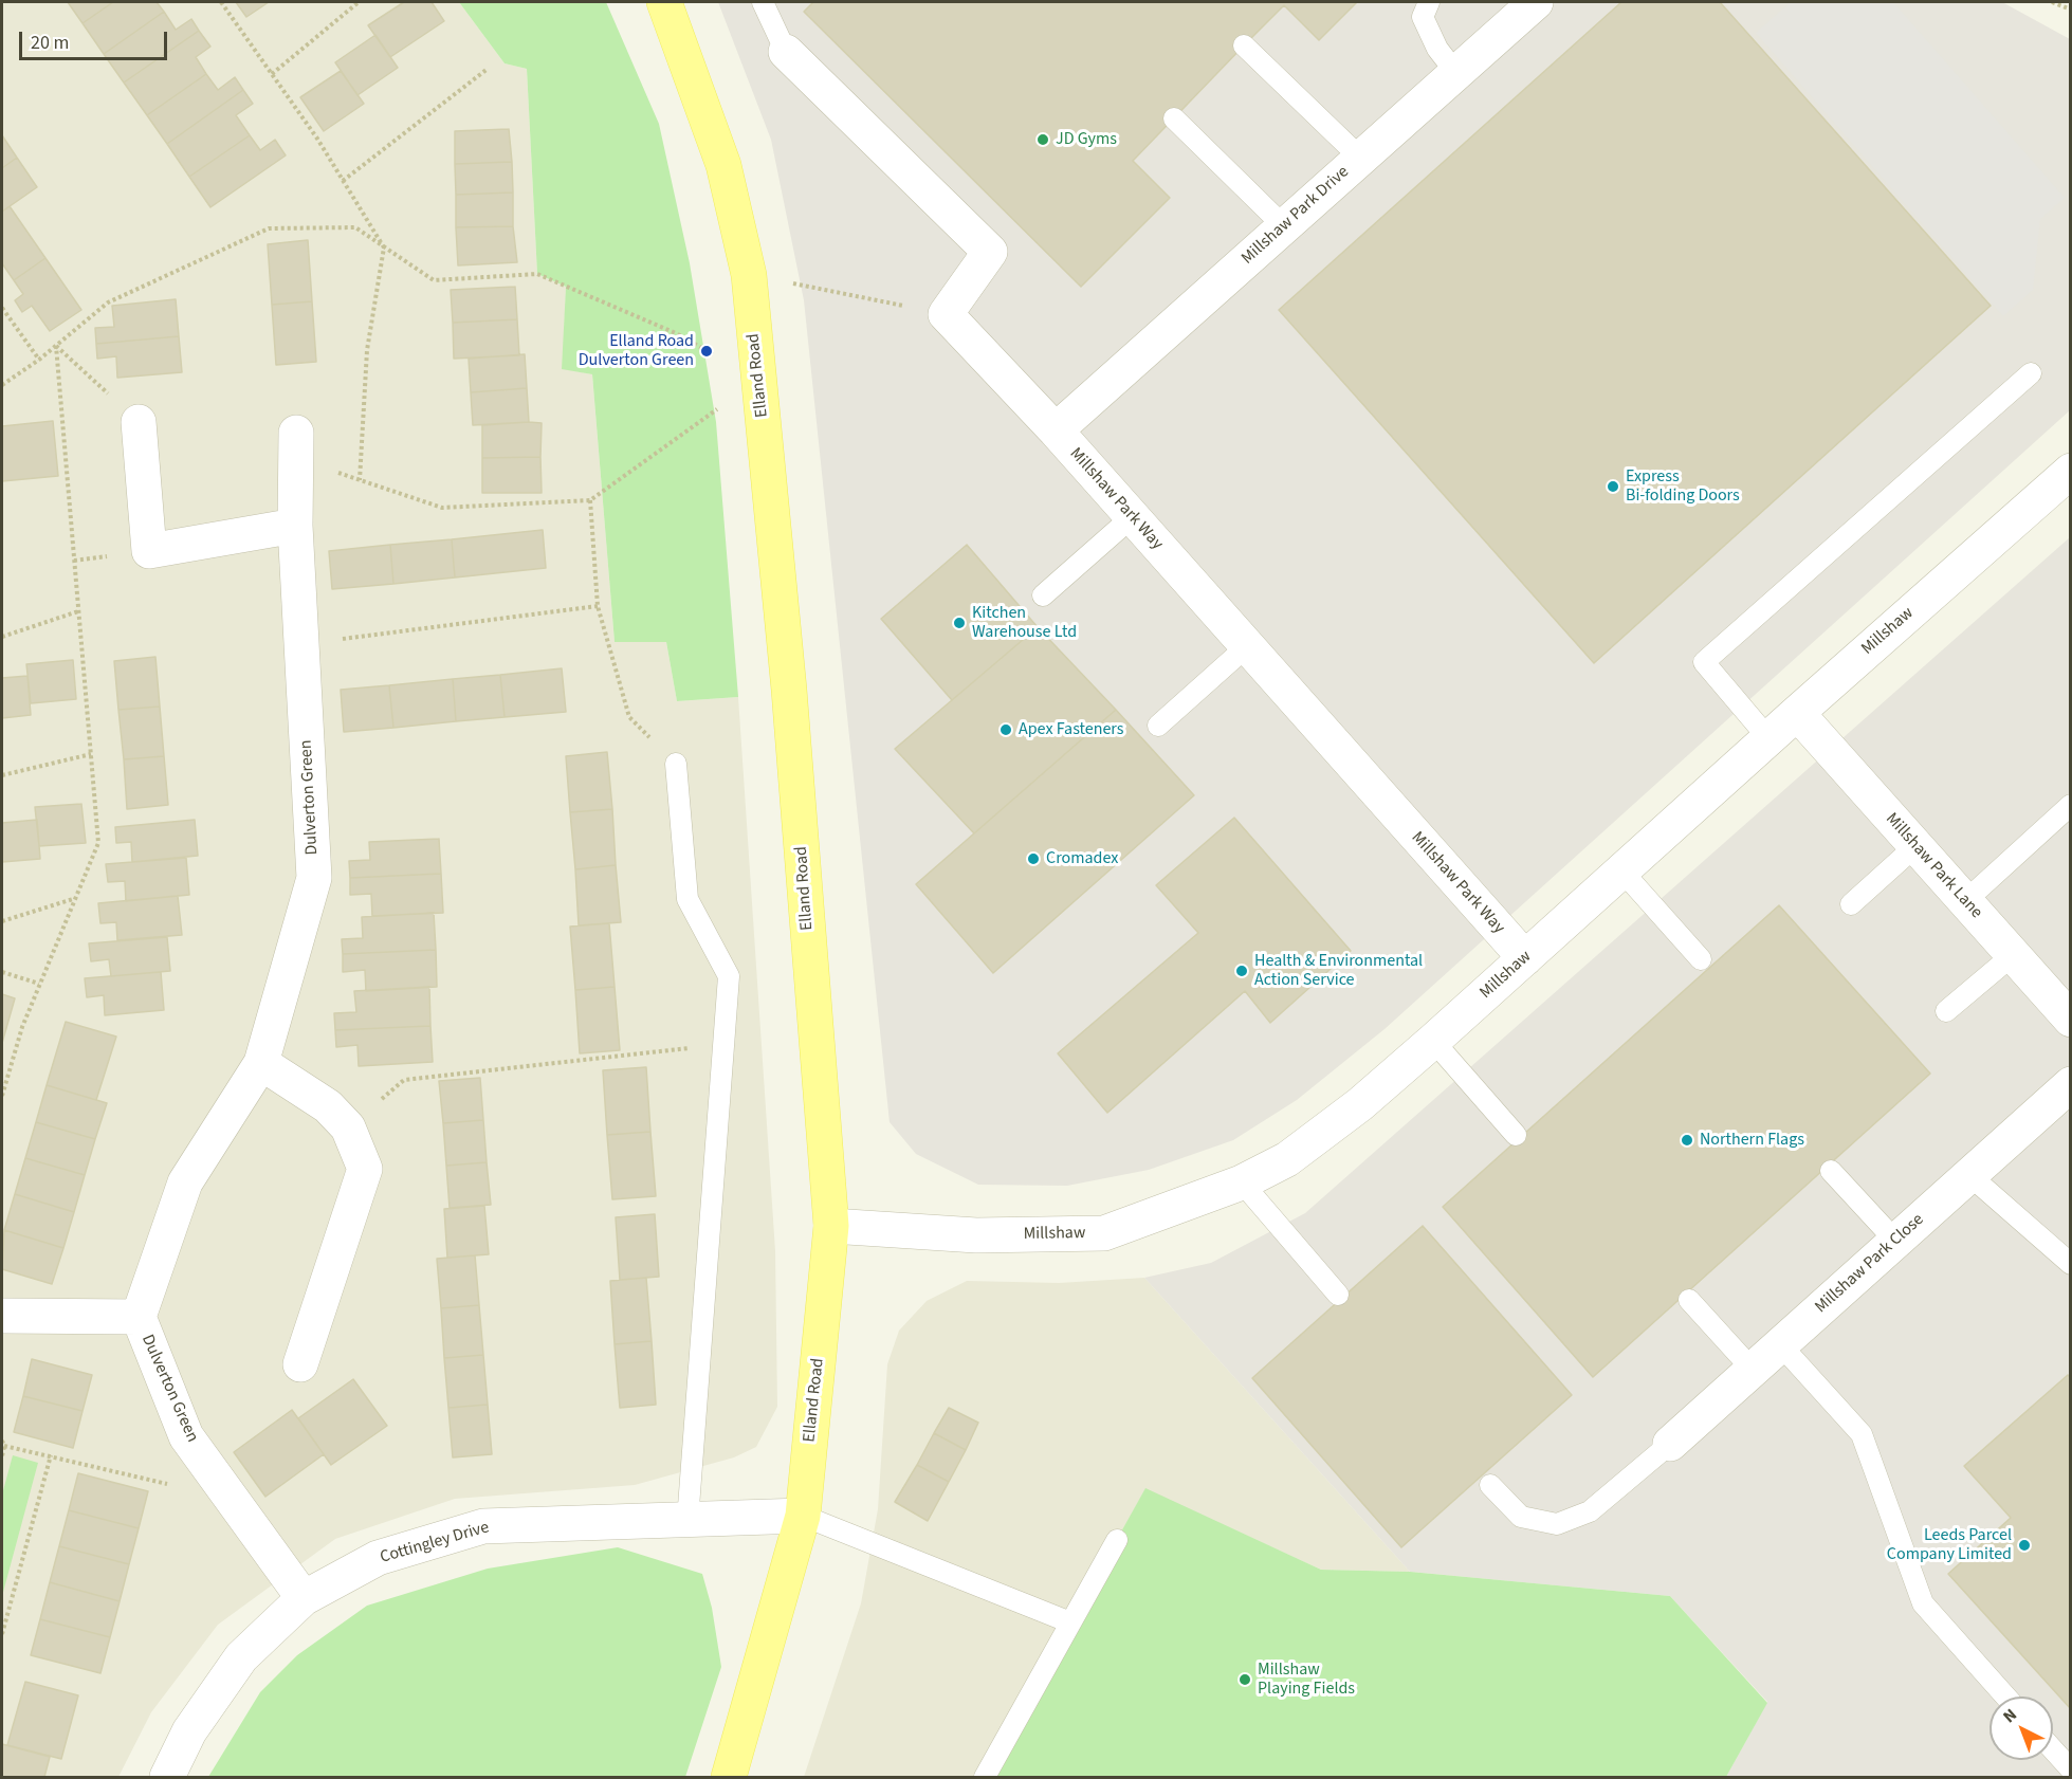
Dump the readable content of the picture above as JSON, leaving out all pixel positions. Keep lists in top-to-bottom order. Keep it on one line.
{"streets":{"main road":["Elland Road"],"street":["Millshaw Park Drive","Millshaw Park Way","Millshaw","Dulverton Green","Millshaw Park Lane","Millshaw Park Close","Cottingley Drive"]},"crossings":[["Millshaw Park Drive","Millshaw Park Way"],["Elland Road","Millshaw"],["Elland Road","Cottingley Drive"],["Millshaw Park Way","Millshaw"],["Millshaw","Millshaw Park Lane"],["Dulverton Green","Cottingley Drive"]],"places":["JD Gyms","Elland Road Dulverton Green","Express Bi-folding Doors","Kitchen Warehouse Ltd","Apex Fasteners","Cromadex","Health & Environmental Action Service","Northern Flags","Leeds Parcel Company Limited","Millshaw Playing Fields"],"scale_bar":"20 m","north":"top left"}
